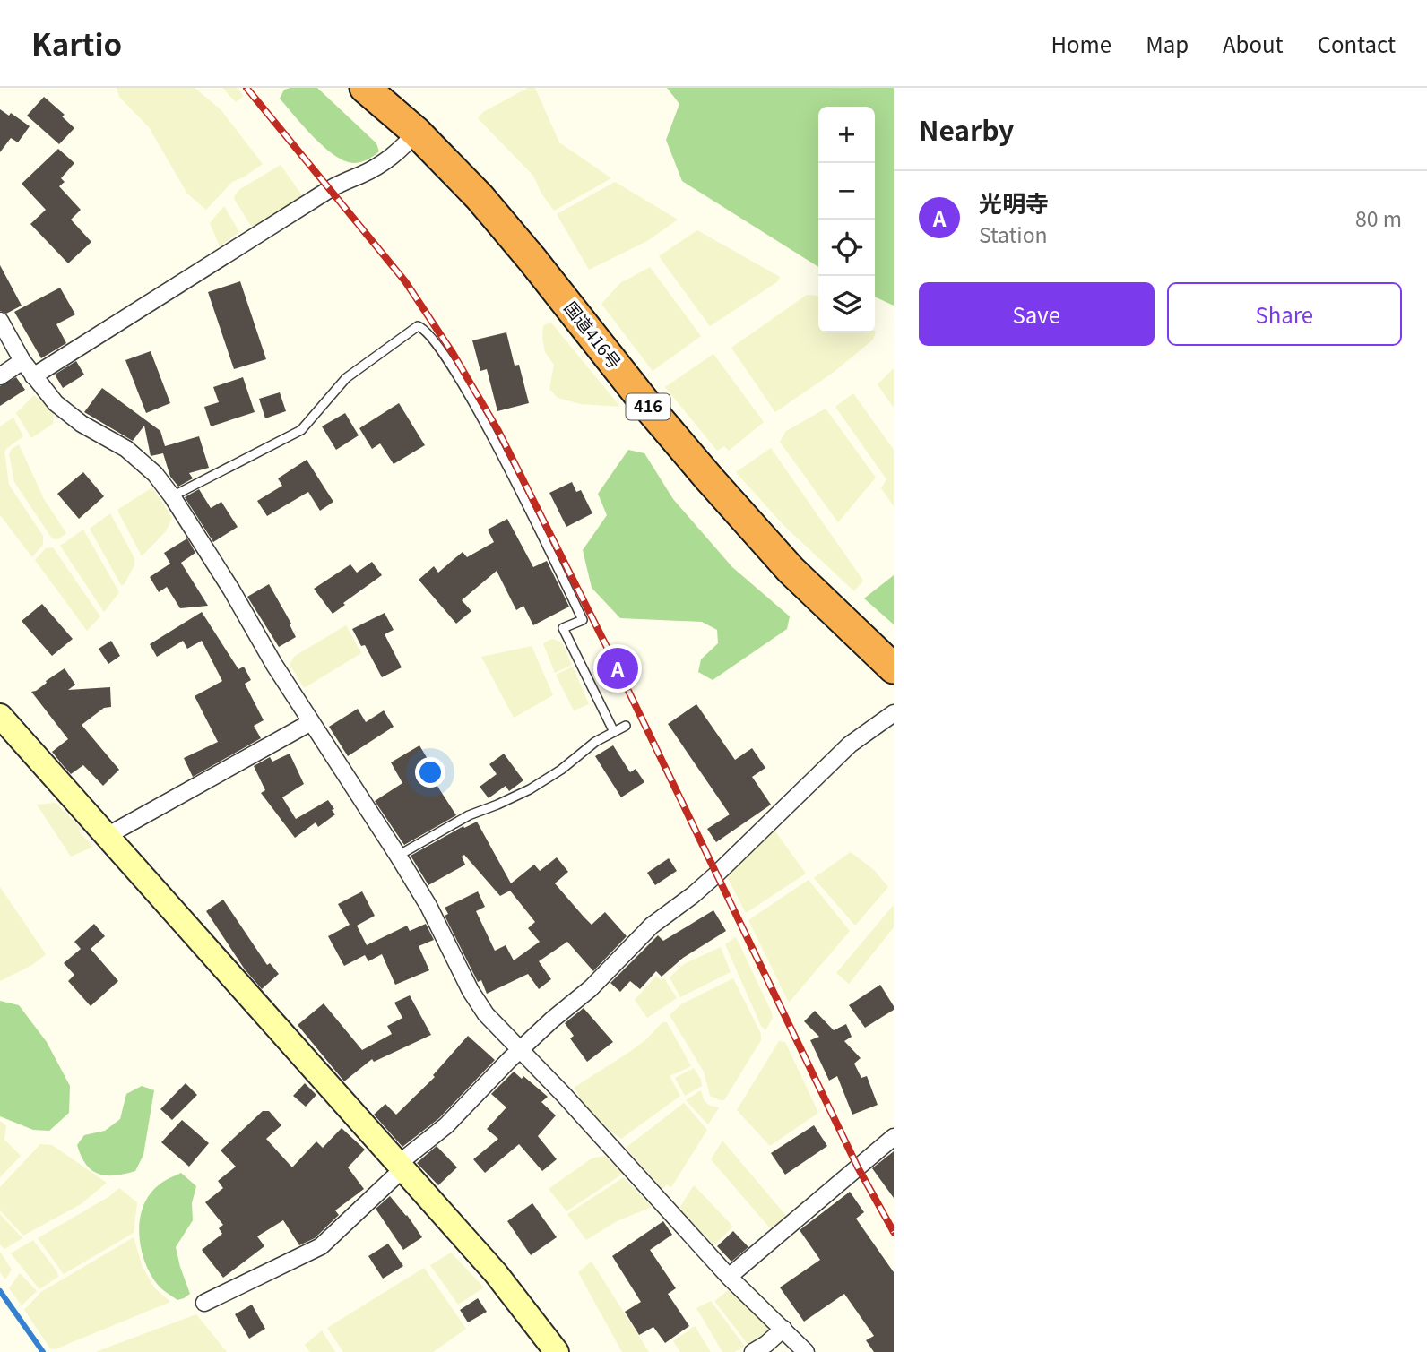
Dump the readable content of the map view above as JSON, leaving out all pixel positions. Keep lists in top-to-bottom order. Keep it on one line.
{"streets":{"highway":["国道416号","416"]},"page":{"header":"Kartio","nav":["Home","Map","About","Contact"],"heading":"Nearby","map_buttons":["+","−"],"list":[{"mark":"A","name":"光明寺","note":"Station","value":"80 m"}],"buttons":["Save","Share"],"pins":"A"}}
